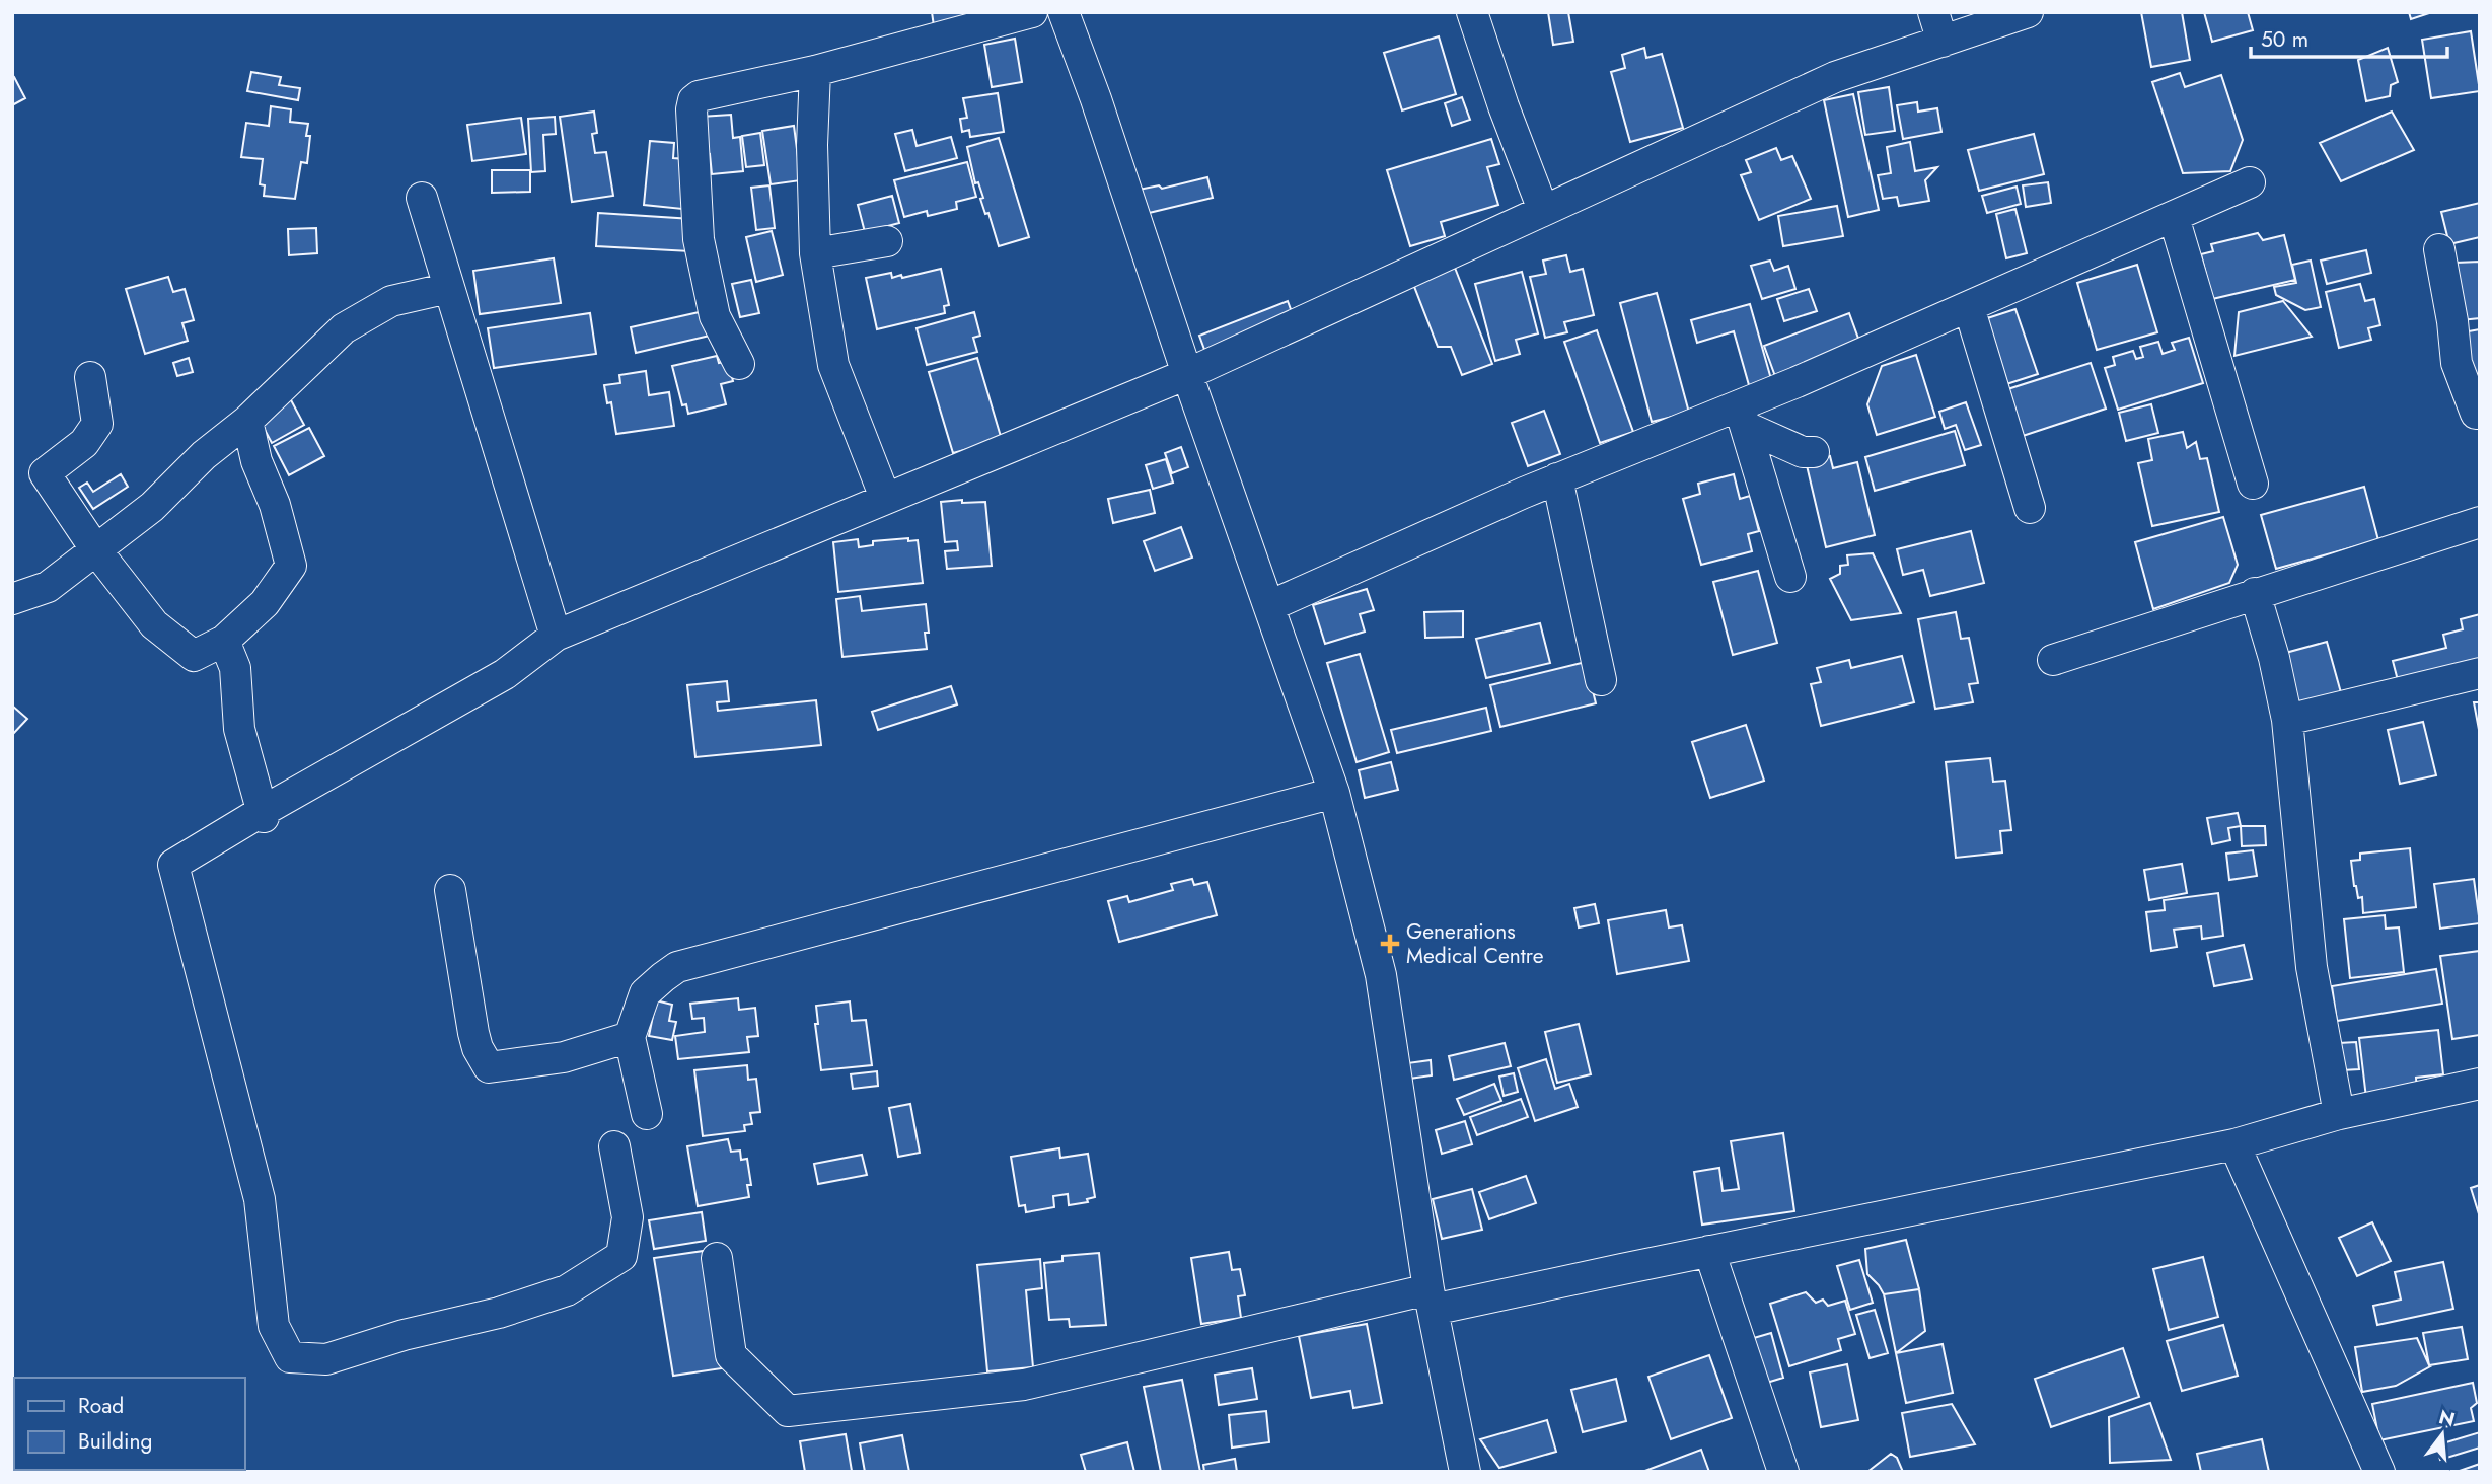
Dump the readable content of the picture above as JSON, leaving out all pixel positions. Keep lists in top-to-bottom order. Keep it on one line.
{"places":{"health":["Generations Medical Centre"]},"legend":["Road","Building"],"scale_bar":"50 m","north":"top"}
